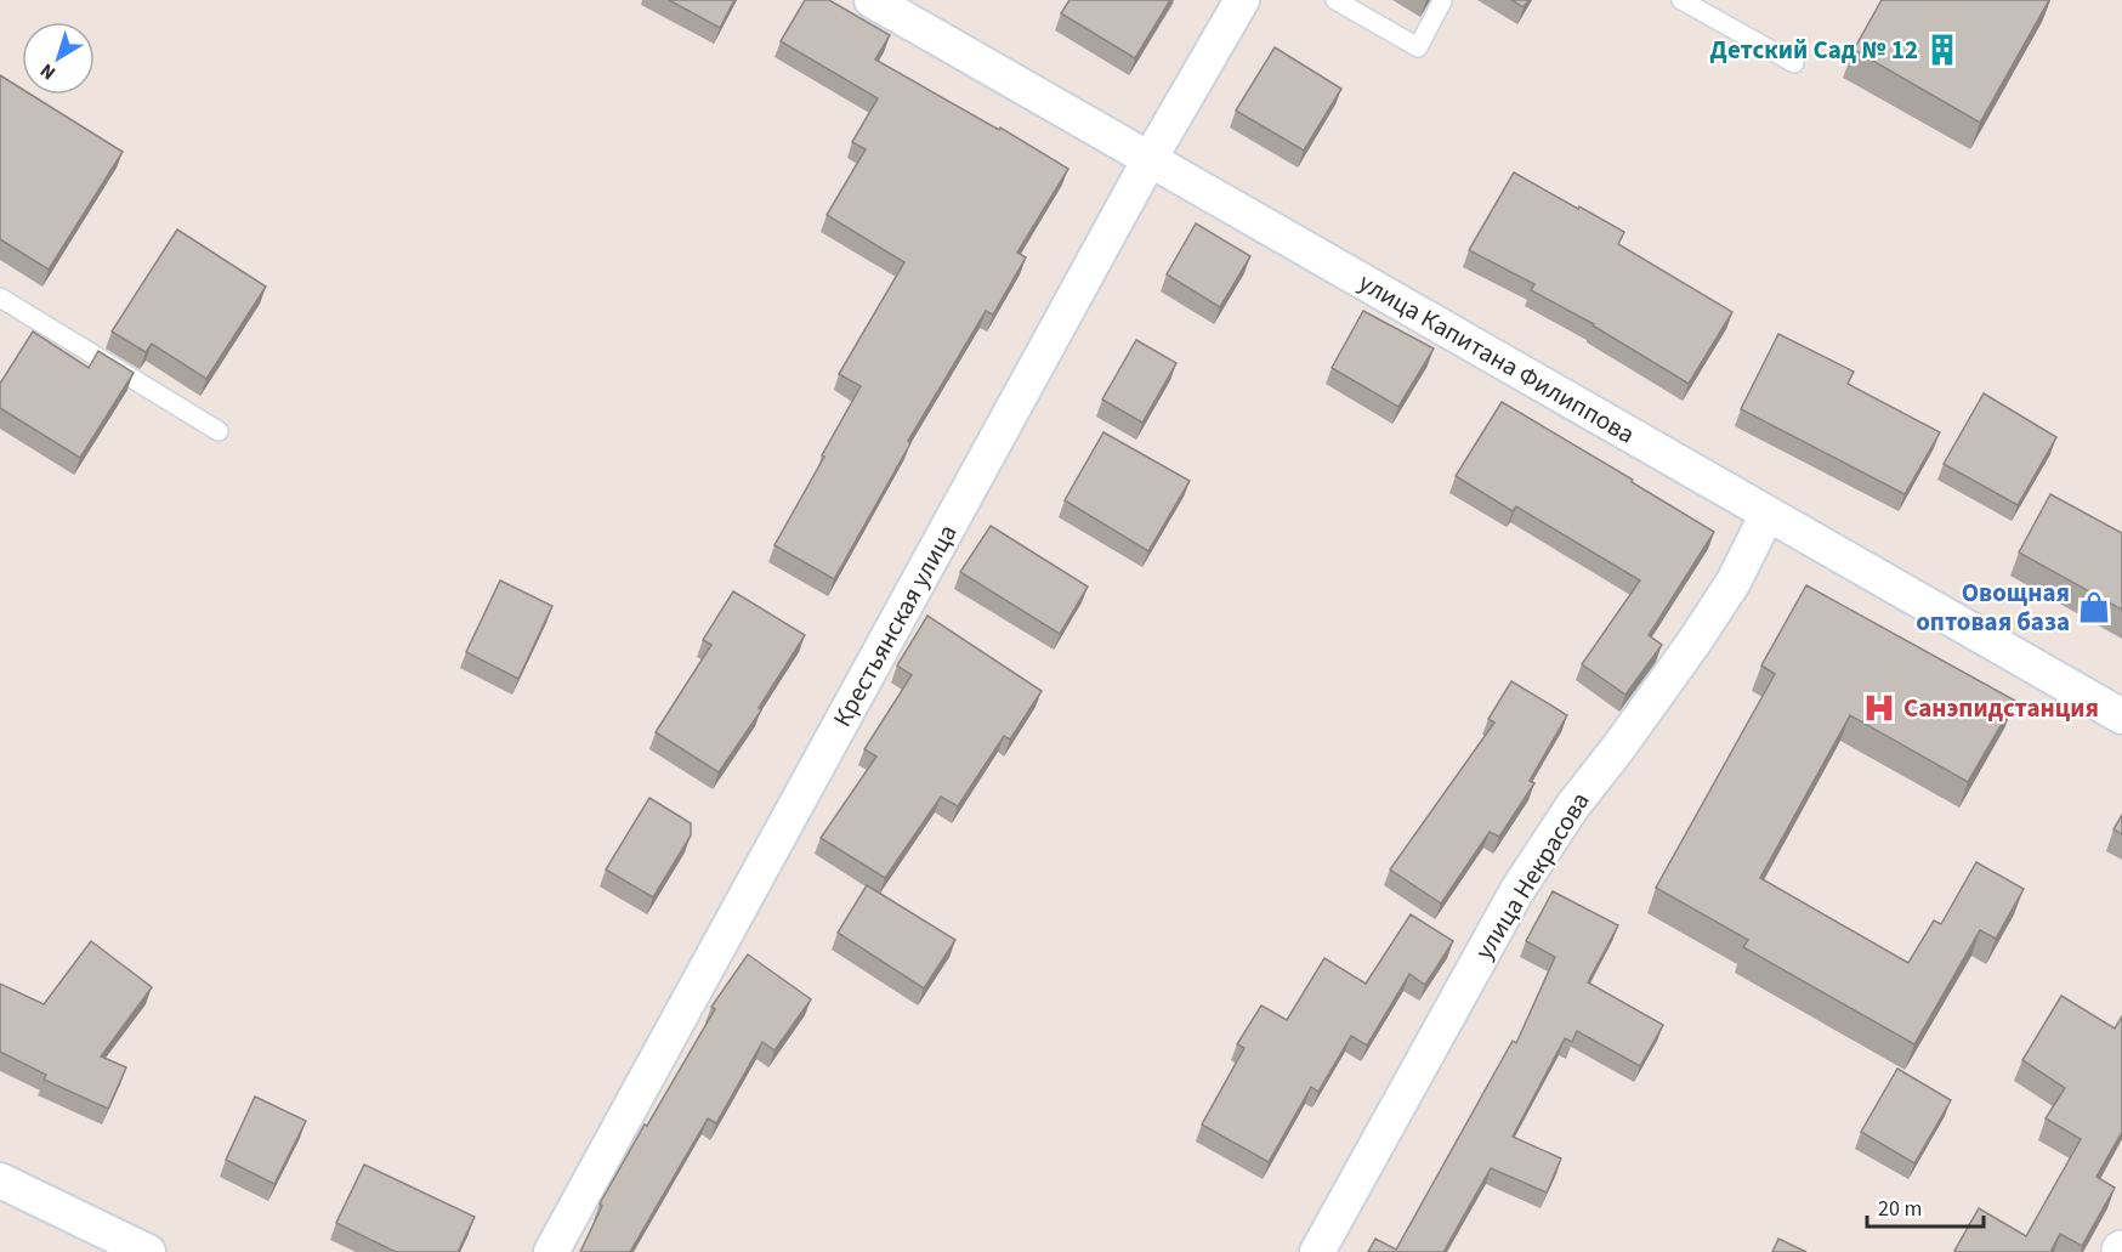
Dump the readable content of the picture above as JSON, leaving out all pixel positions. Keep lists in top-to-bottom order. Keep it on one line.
{"streets":{"street":["улица Капитана Филиппова","Крестьянская улица","улица Некрасова"]},"crossings":[["улица Капитана Филиппова","Крестьянская улица"],["улица Капитана Филиппова","улица Некрасова"]],"places":{"building":["Детский Сад № 12"],"shop":["Овощная оптовая база"],"hospital":["Санэпидстанция"]},"scale_bar":"20 m","north":"bottom left"}
